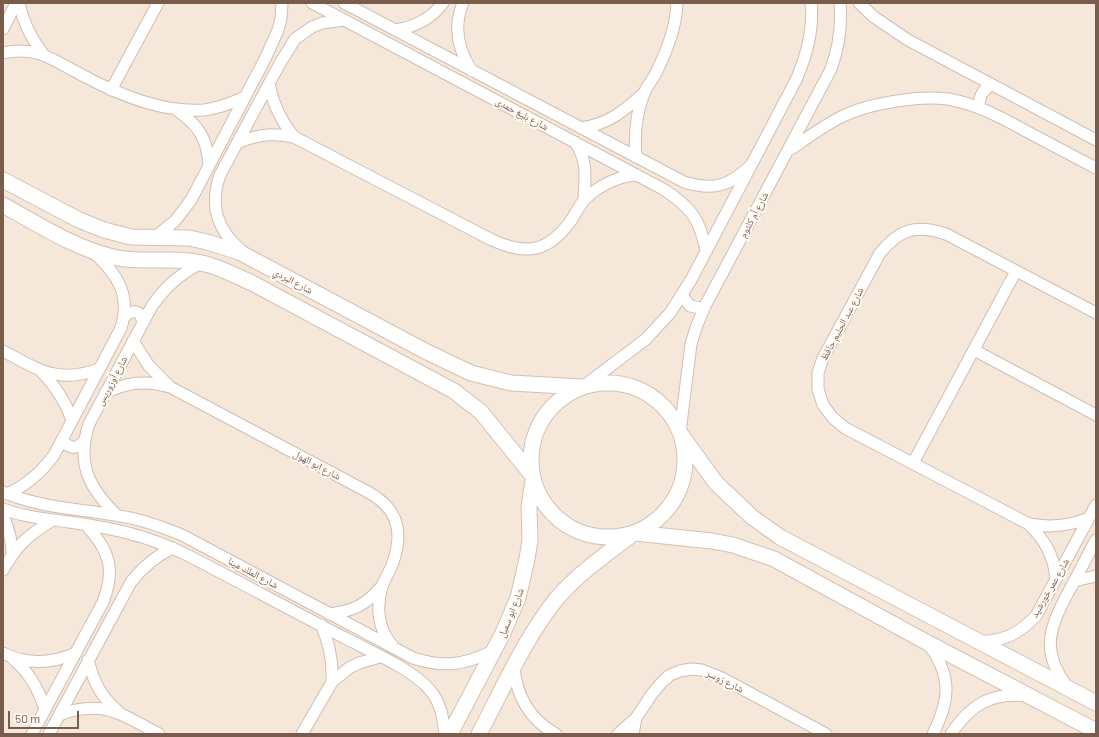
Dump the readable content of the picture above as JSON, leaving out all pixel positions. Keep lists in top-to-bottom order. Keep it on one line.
{"streets":{"street":["شارع بليغ حمدى","شارع أم كلثوم","شارع البردي","شارع عبد الحليم حافظ","شارع أوزوريس","شارع ابو الهول","شارع الملك مينا","شارع عمر خورشيد","شارع ابو سمبل","شارع زوسر"]},"crossings":[["شارع عبد الحليم حافظ","شارع عمر خورشيد"],["شارع أوزوريس","شارع ابو الهول"],["شارع أوزوريس","شارع الملك مينا"],["شارع ابو الهول","شارع الملك مينا"],["شارع الملك مينا","شارع ابو سمبل"]],"scale_bar":"50 m"}
